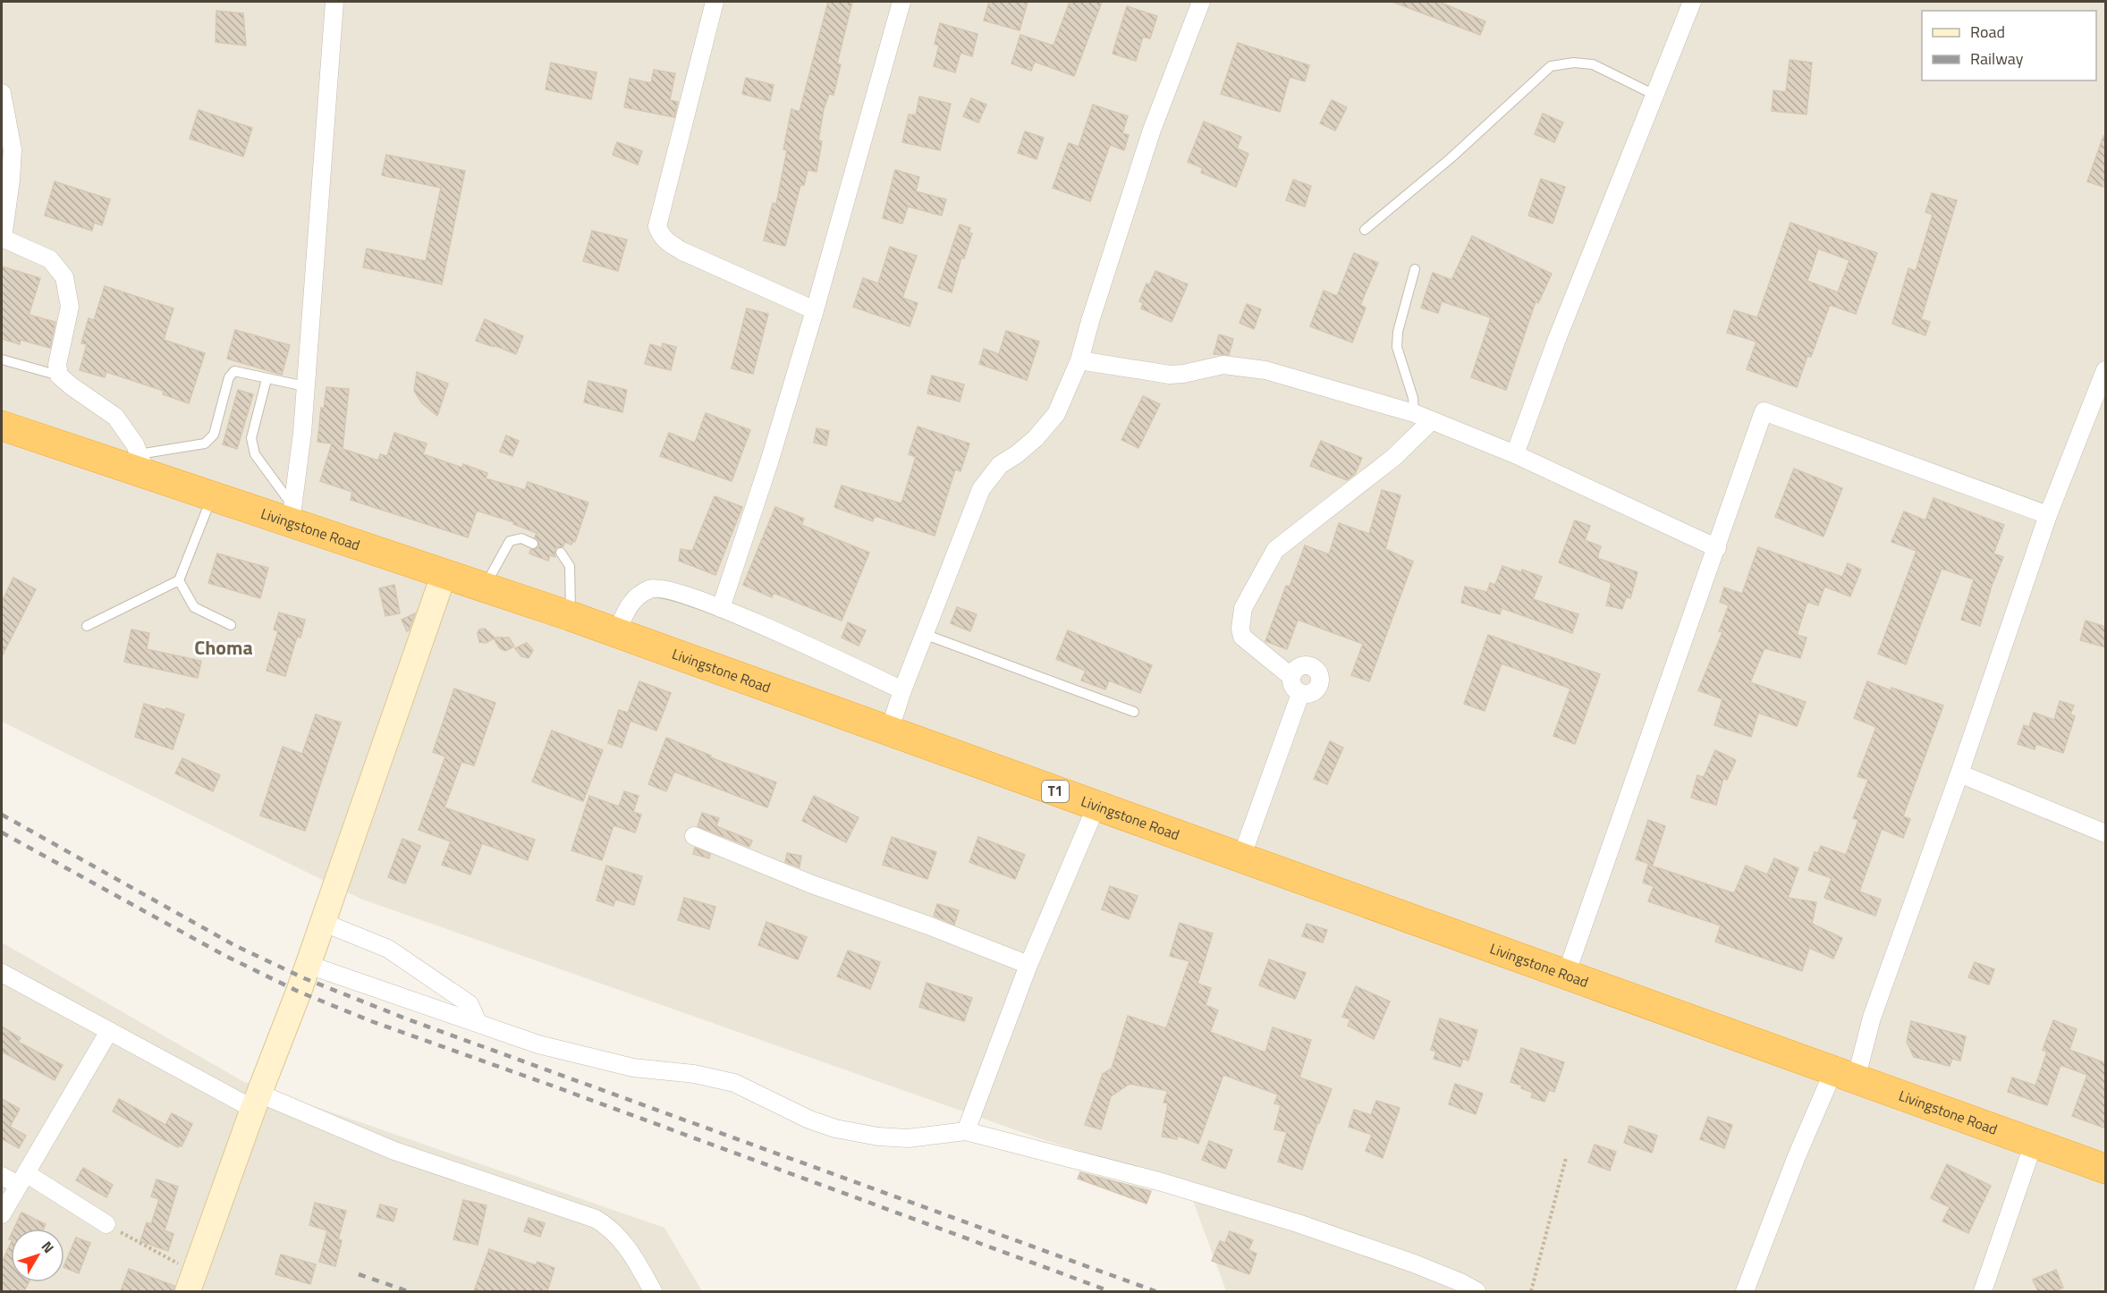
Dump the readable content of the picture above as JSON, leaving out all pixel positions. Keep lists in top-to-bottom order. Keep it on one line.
{"streets":{"highway":["Livingstone Road","T1"]},"districts":["Choma"],"legend":["Road","Railway"],"north":"top right"}
